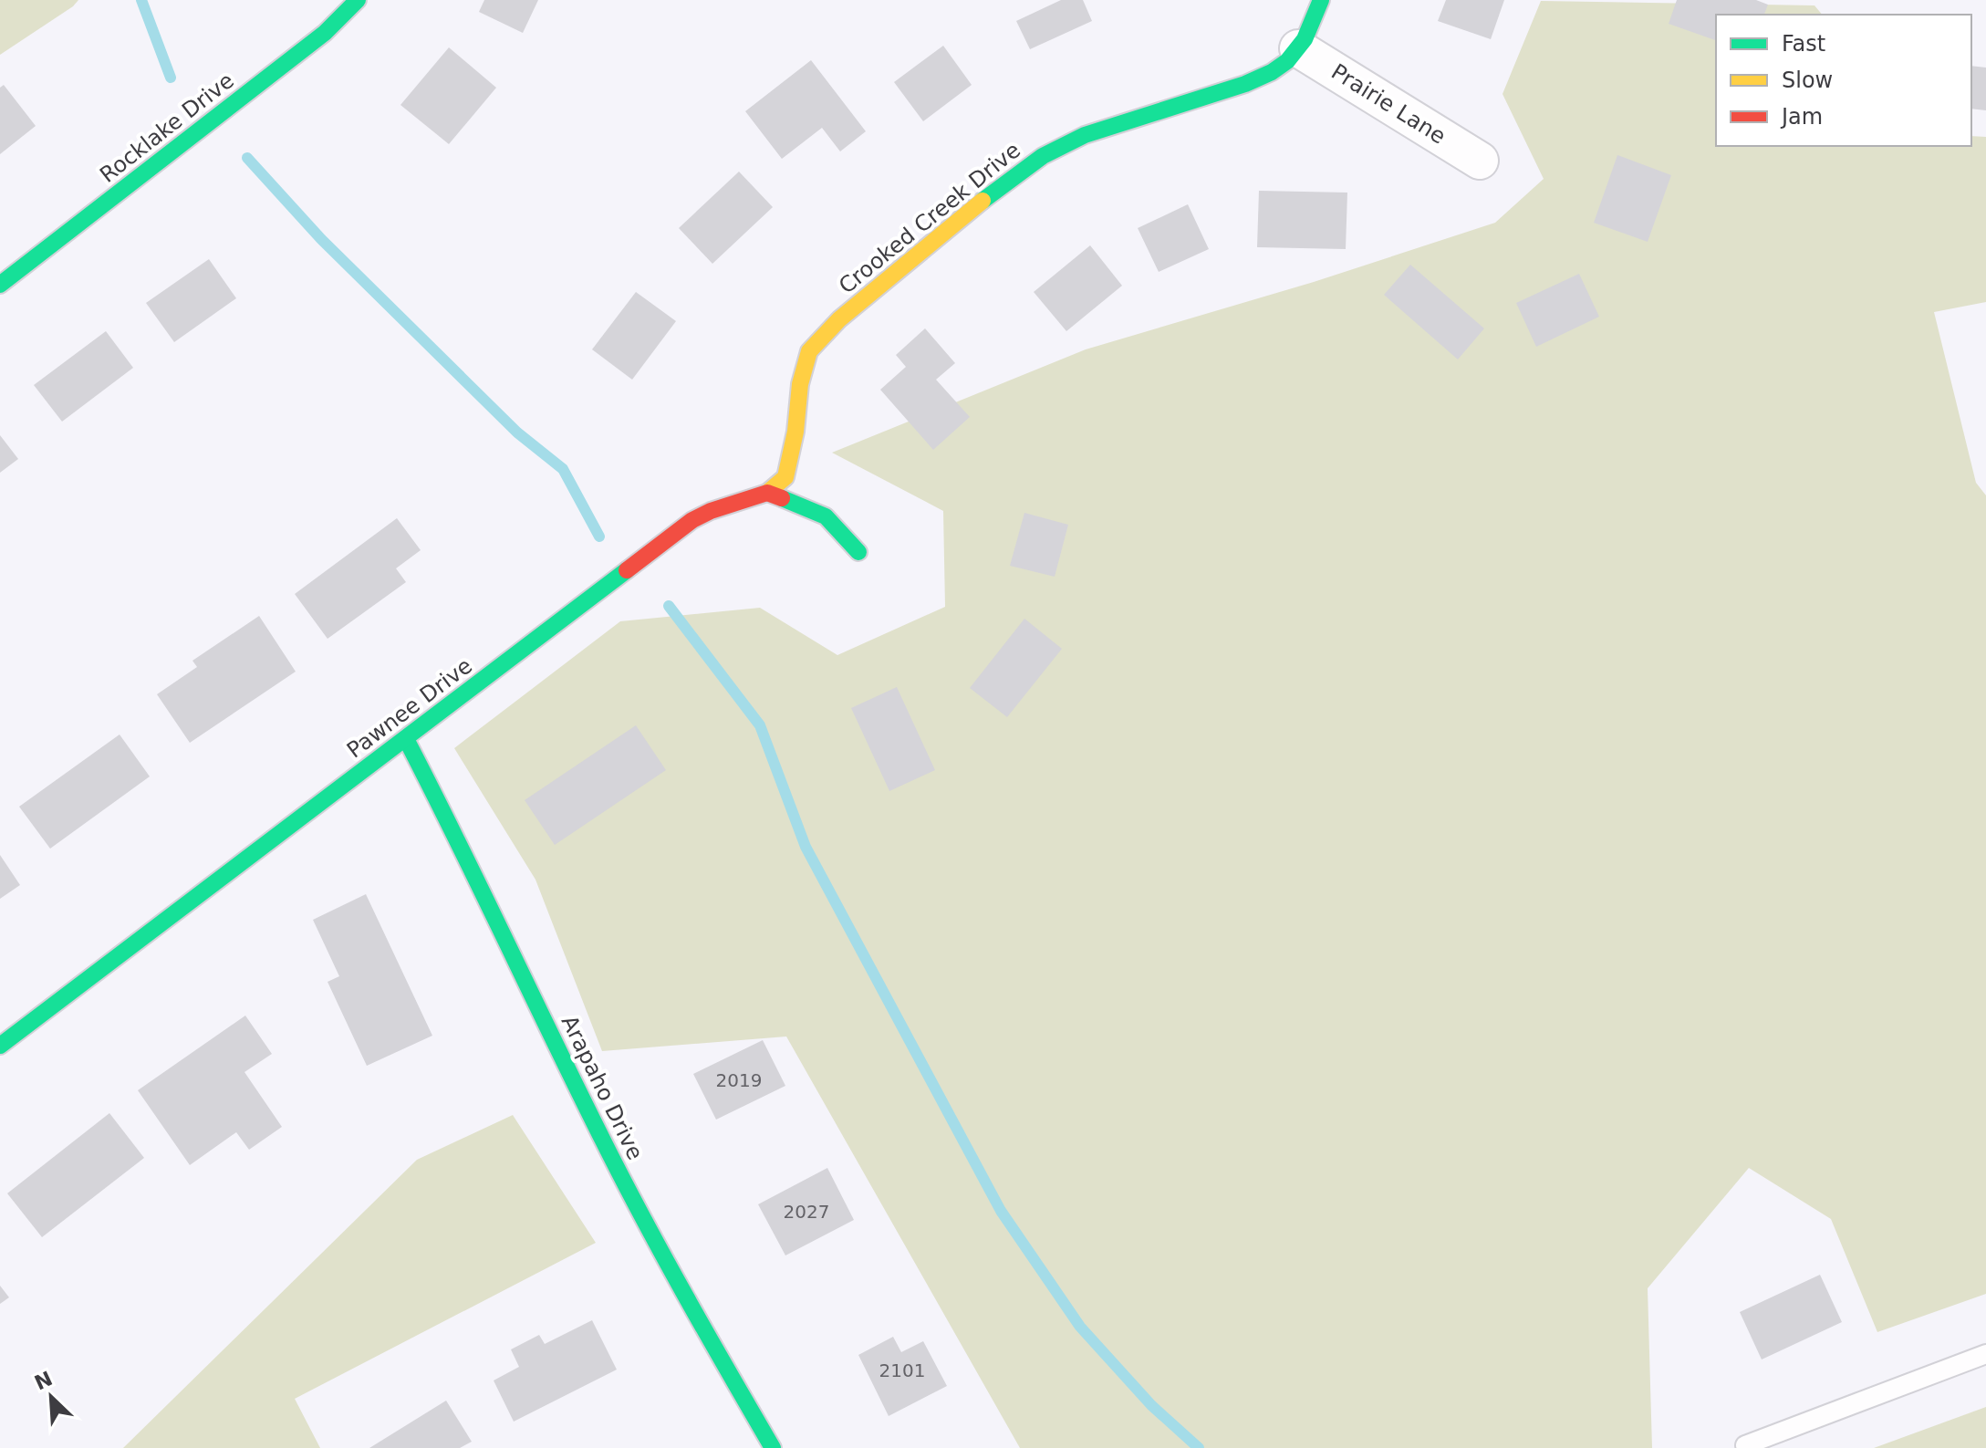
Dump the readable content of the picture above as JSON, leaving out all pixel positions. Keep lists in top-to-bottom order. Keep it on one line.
{"streets":{"street":["Prairie Lane","Rocklake Drive","Crooked Creek Drive","Pawnee Drive","Arapaho Drive"]},"crossings":[["Prairie Lane","Crooked Creek Drive"],["Crooked Creek Drive","Pawnee Drive"],["Pawnee Drive","Arapaho Drive"]],"house_numbers":["2019","2027","2101"],"legend":["Fast","Slow","Jam"],"north":"top left"}
